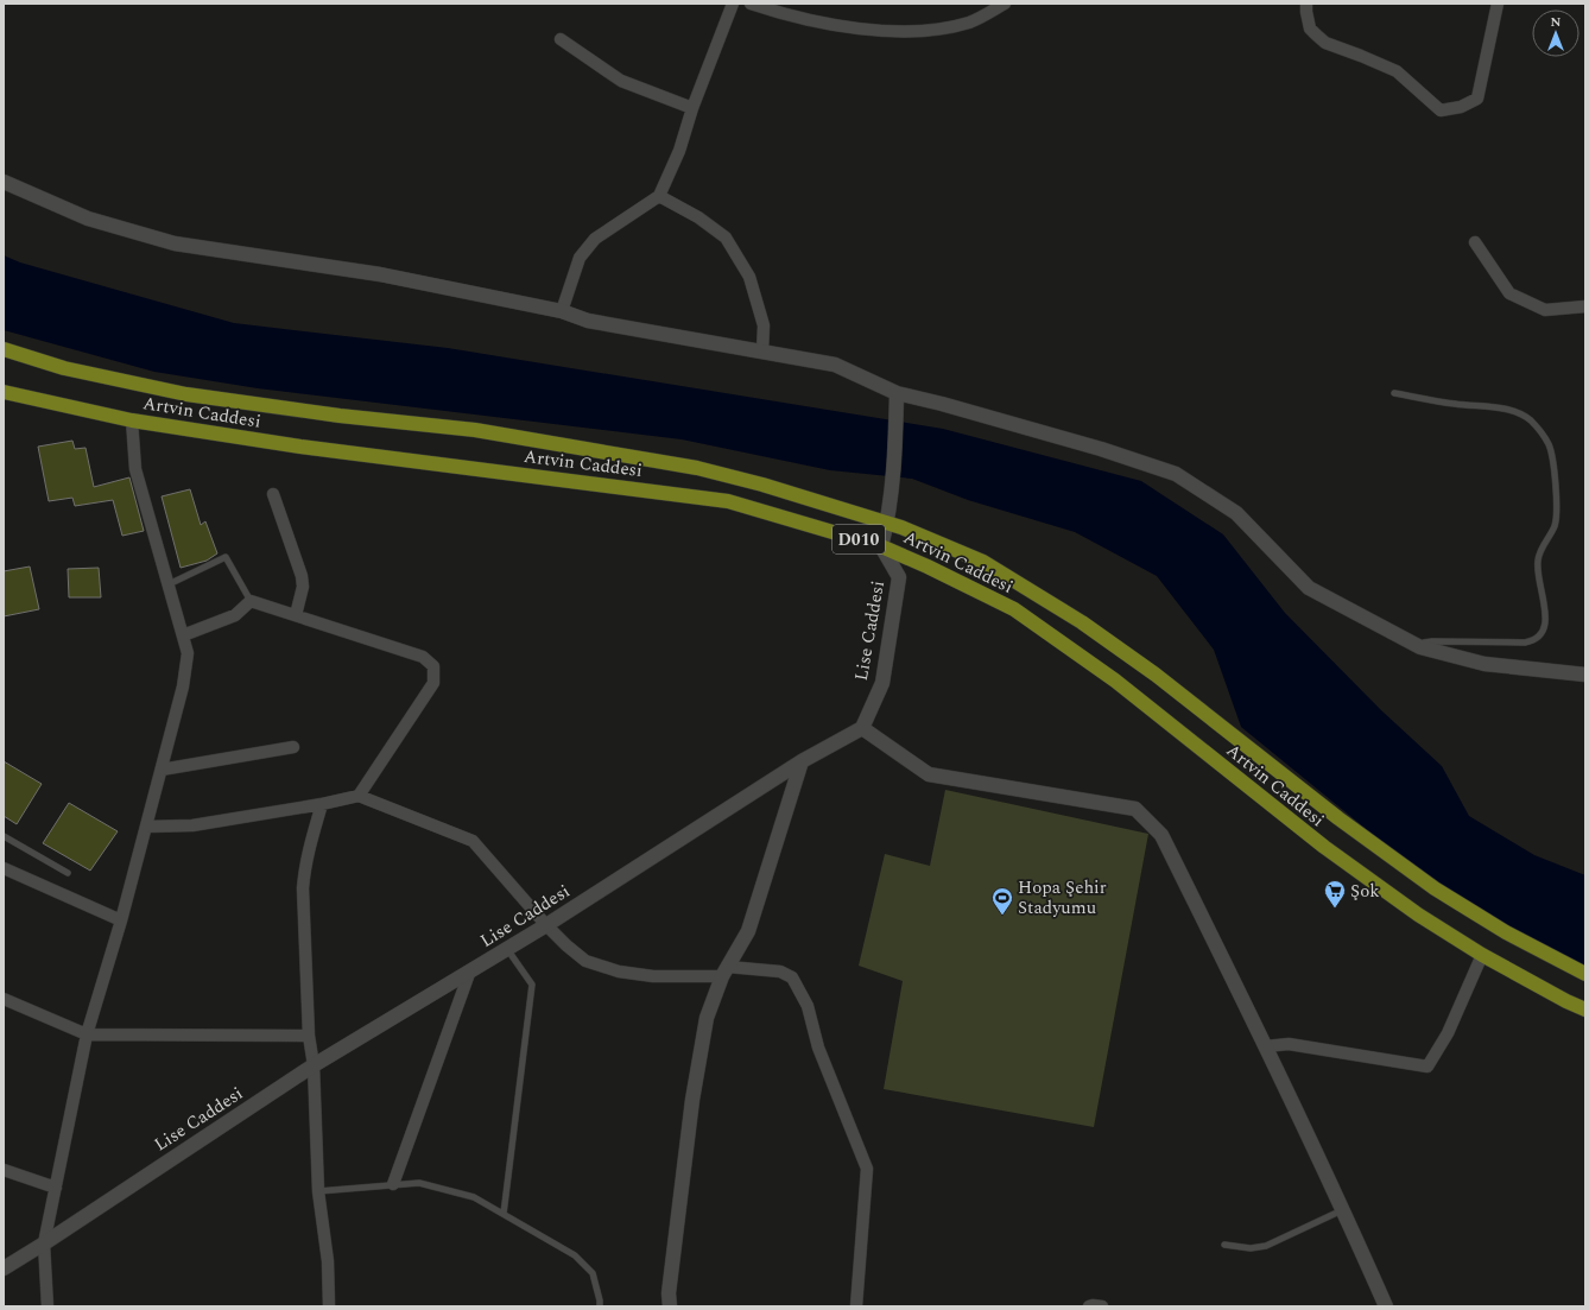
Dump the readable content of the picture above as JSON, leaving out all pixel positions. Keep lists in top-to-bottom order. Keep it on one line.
{"streets":{"highway":["Artvin Caddesi","D010"],"street":["Lise Caddesi"]},"crossings":[["Artvin Caddesi","Lise Caddesi"]],"places":{"supermarket":["Şok"],"sports":["Hopa Şehir Stadyumu"]},"north":"top"}
